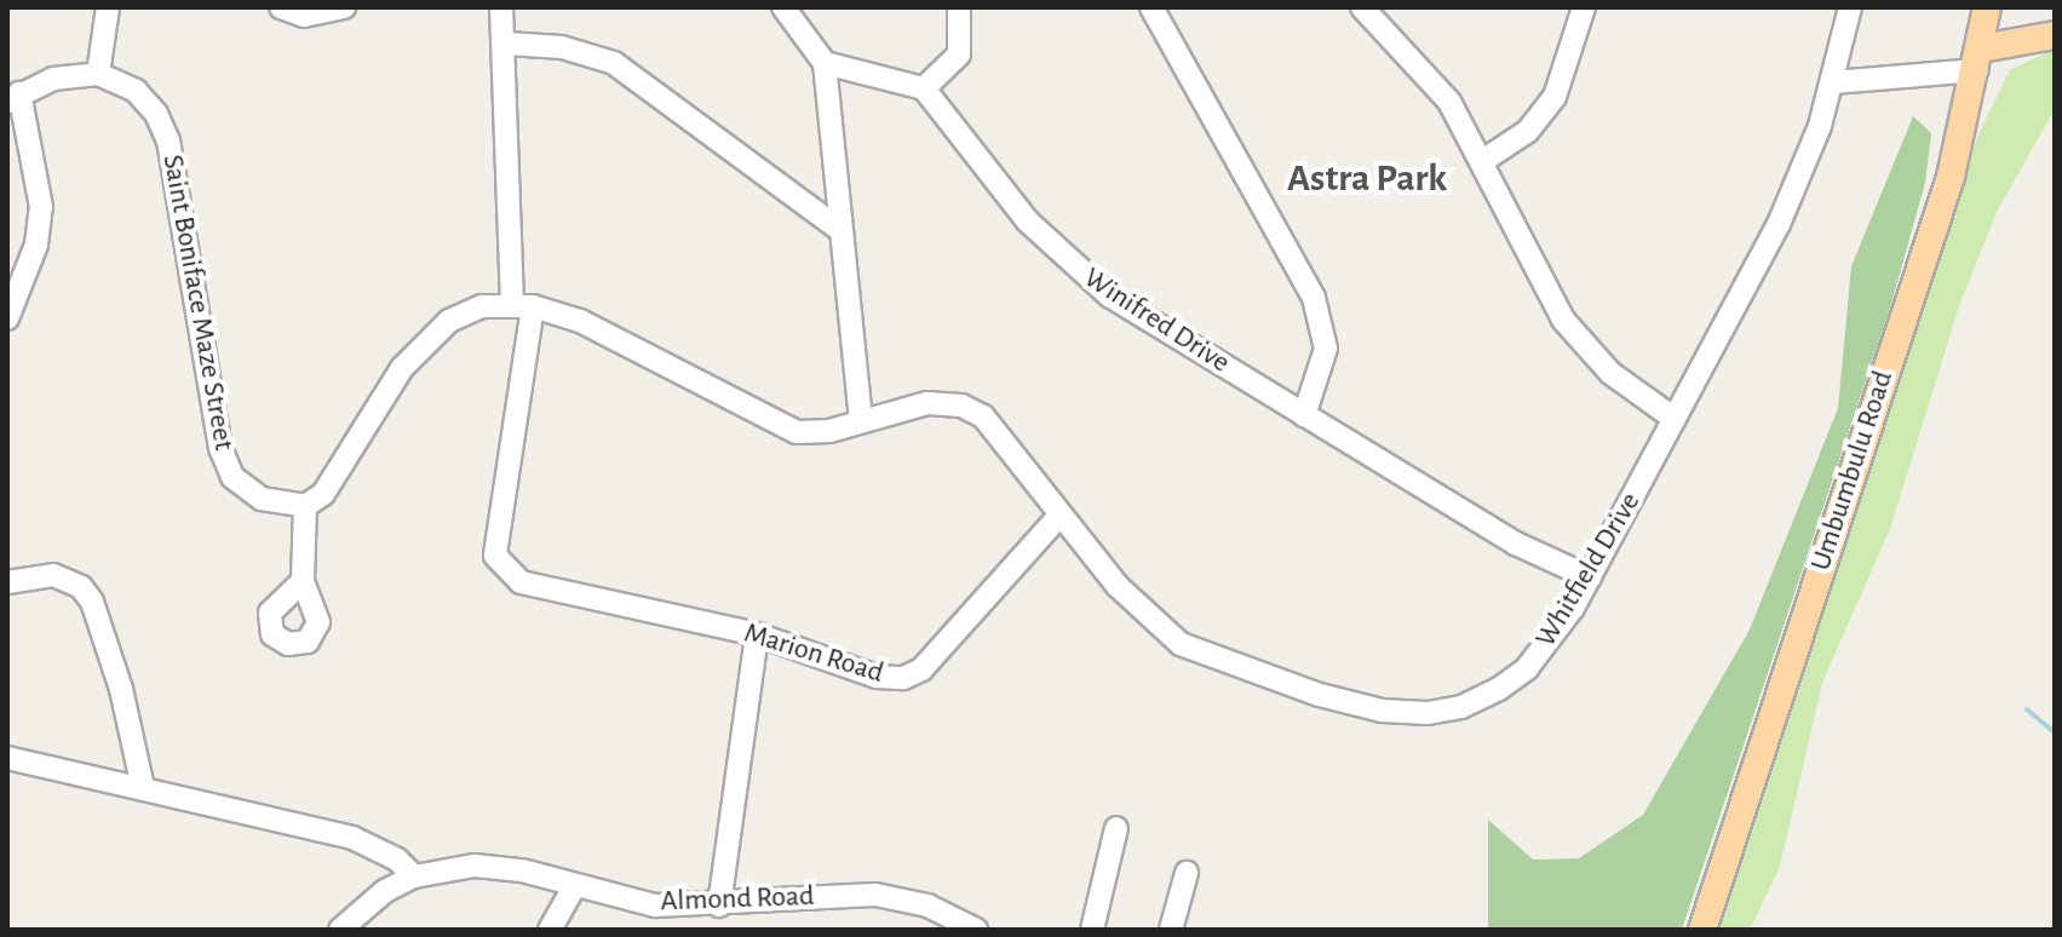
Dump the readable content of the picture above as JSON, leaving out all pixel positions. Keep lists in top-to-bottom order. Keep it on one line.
{"streets":{"main road":["Umbumbulu Road"],"street":["Saint Boniface Maze Street","Winifred Drive","Whitfield Drive","Marion Road","Almond Road"]},"crossings":[["Winifred Drive","Whitfield Drive"],["Whitfield Drive","Marion Road"]],"districts":["Astra Park"]}
